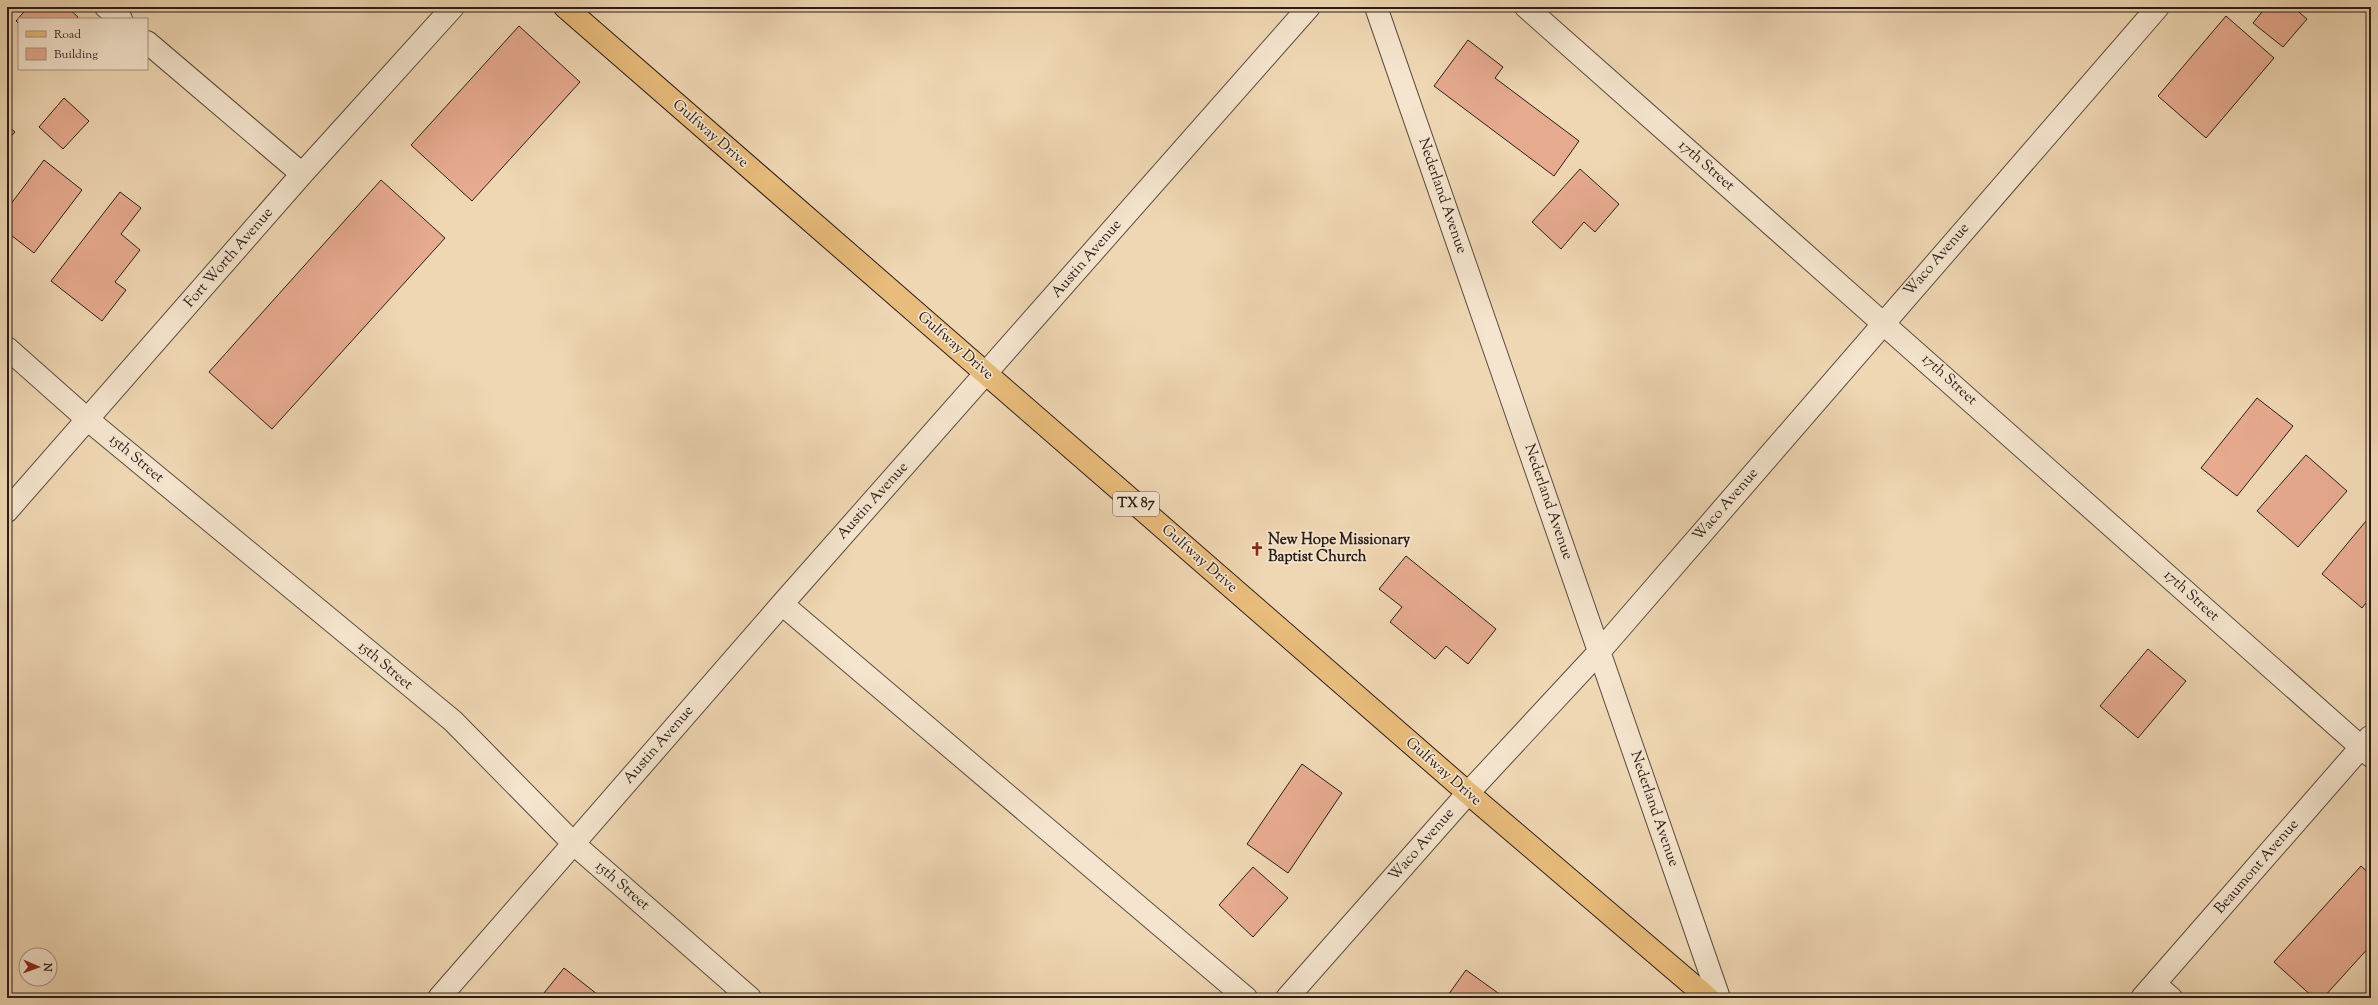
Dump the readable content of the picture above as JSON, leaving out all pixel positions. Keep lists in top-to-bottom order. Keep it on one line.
{"streets":{"main road":["Gulfway Drive","TX 87"],"street":["17th Street","Nederland Avenue","Fort Worth Avenue","Austin Avenue","Waco Avenue","15th Street","Beaumont Avenue"]},"crossings":[["Gulfway Drive","Austin Avenue"],["Gulfway Drive","Waco Avenue"],["17th Street","Waco Avenue"],["17th Street","Beaumont Avenue"],["Nederland Avenue","Waco Avenue"],["Fort Worth Avenue","15th Street"],["Austin Avenue","15th Street"]],"places":{"church":["New Hope Missionary Baptist Church"]},"legend":["Road","Building"],"north":"right"}
